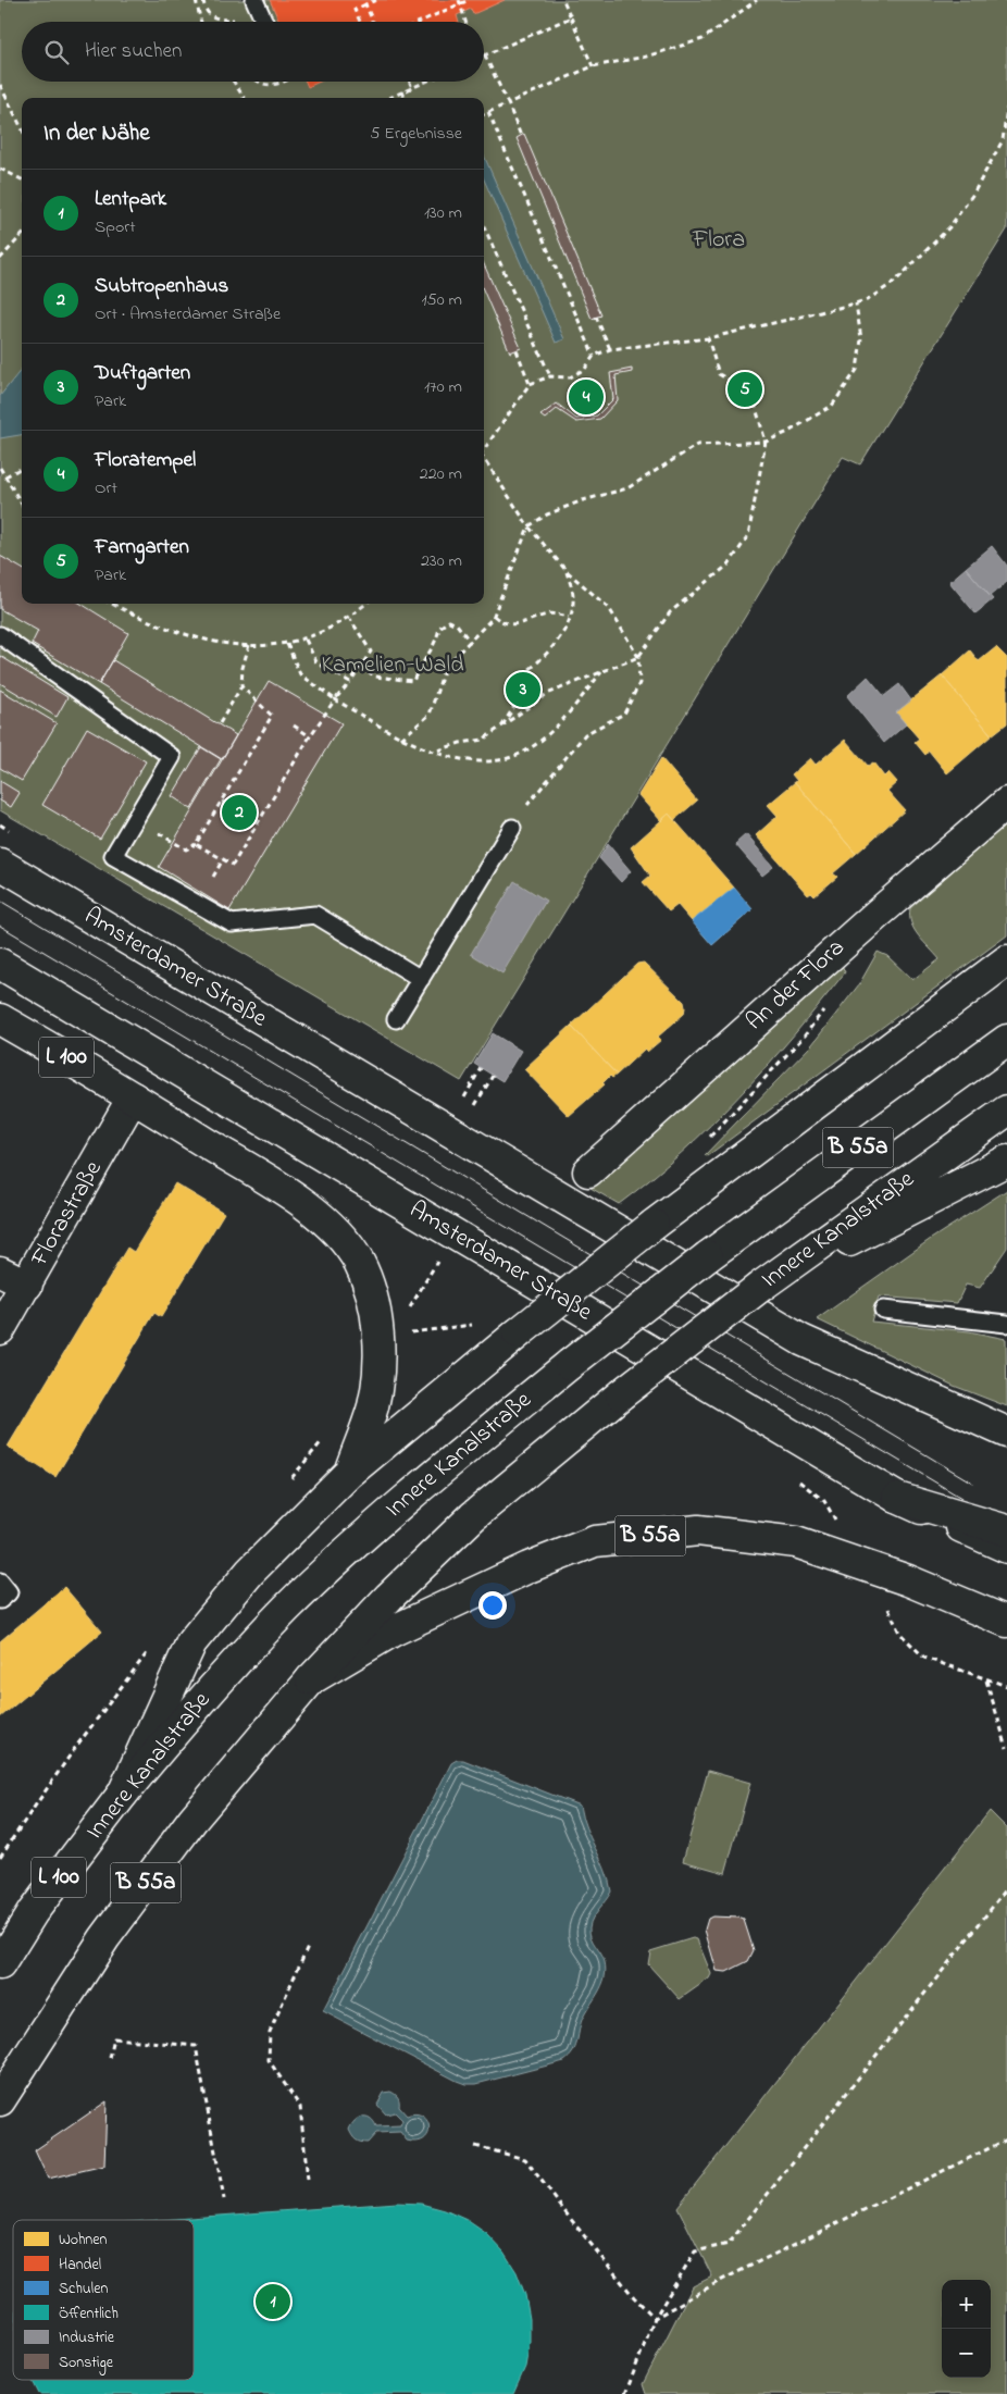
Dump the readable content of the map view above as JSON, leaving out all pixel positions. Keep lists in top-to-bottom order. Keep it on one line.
{"streets":{"main road":["Amsterdamer Straße","An der Flora","L 100","B 55a","Florastraße","Innere Kanalstraße"]},"crossings":[["L 100","Florastraße"],["B 55a","Innere Kanalstraße"]],"parks":["Flora","Kamelien-Wald"],"legend":["Wohnen","Handel","Schulen","Öffentlich","Industrie","Sonstige"],"page":{"search":"Hier suchen","heading":["In der Nähe","5 Ergebnisse"],"list":[{"mark":"1","name":"Lentpark","note":"Sport","value":"130 m"},{"mark":"2","name":"Subtropenhaus","note":"Ort · Amsterdamer Straße","value":"150 m"},{"mark":"3","name":"Duftgarten","note":"Park","value":"170 m"},{"mark":"4","name":"Floratempel","note":"Ort","value":"220 m"},{"mark":"5","name":"Farngarten","note":"Park","value":"230 m"}],"pins":["5","4","3","2","1"],"map_buttons":["+","−"]}}
